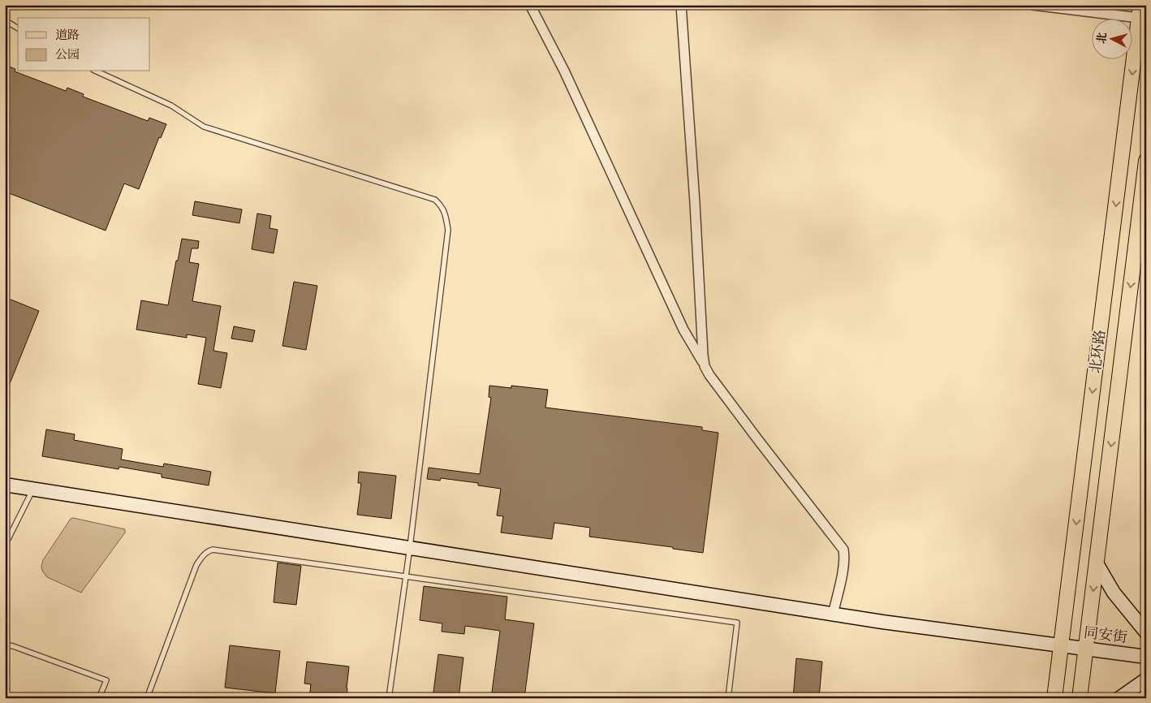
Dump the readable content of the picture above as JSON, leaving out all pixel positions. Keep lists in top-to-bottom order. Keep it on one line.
{"streets":{"main road":["北环路"],"street":["同安街"]},"crossings":[["北环路","同安街"]],"one_way":["北环路"],"legend":["道路","公园"],"north":"left"}
